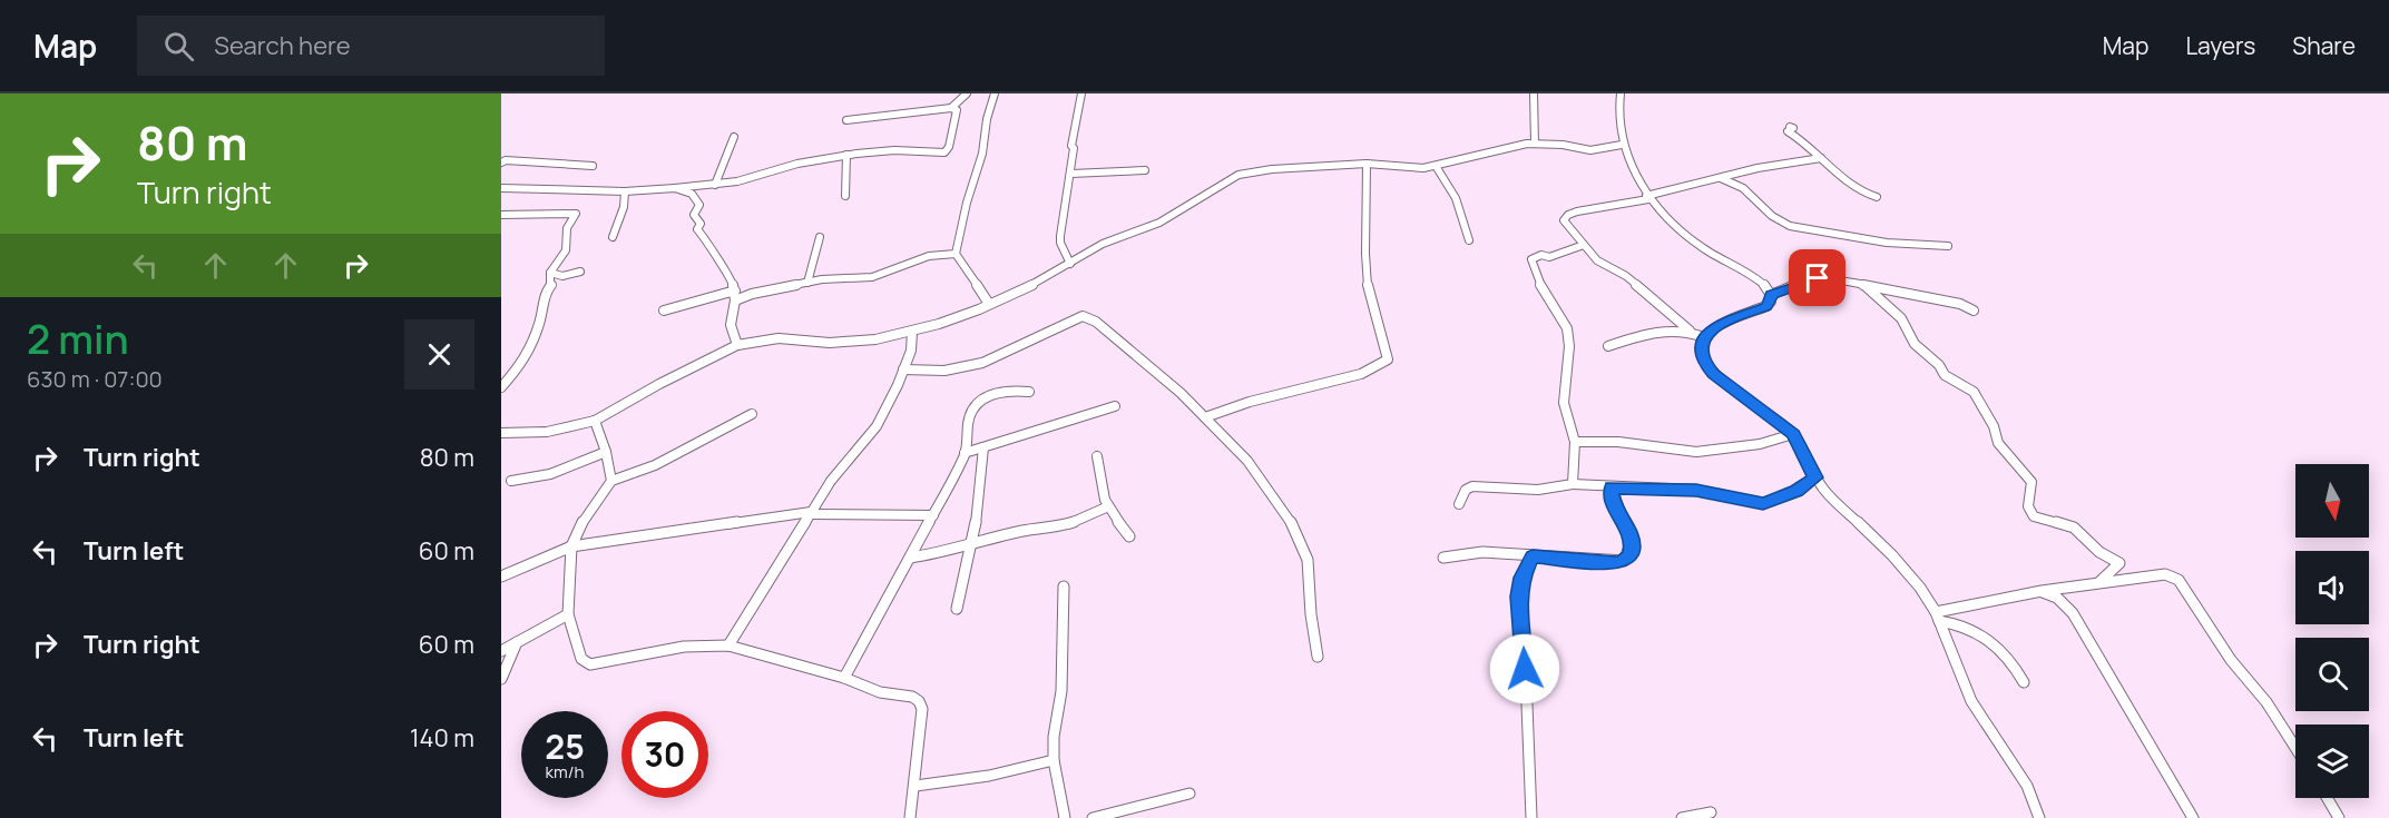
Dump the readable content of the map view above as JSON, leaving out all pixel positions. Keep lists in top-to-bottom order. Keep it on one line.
{"north":"bottom","page":{"header":"Map","search":"Search here","nav":["Map","Layers","Share"],"turn":["80 m","Turn right"],"heading":["2 min","630 m · 07:00"],"list":[{"name":"Turn right","value":"80 m"},{"name":"Turn left","value":"60 m"},{"name":"Turn right","value":"60 m"},{"name":"Turn left","value":"140 m"}],"speed":"25 km/h","limit":"30"}}
